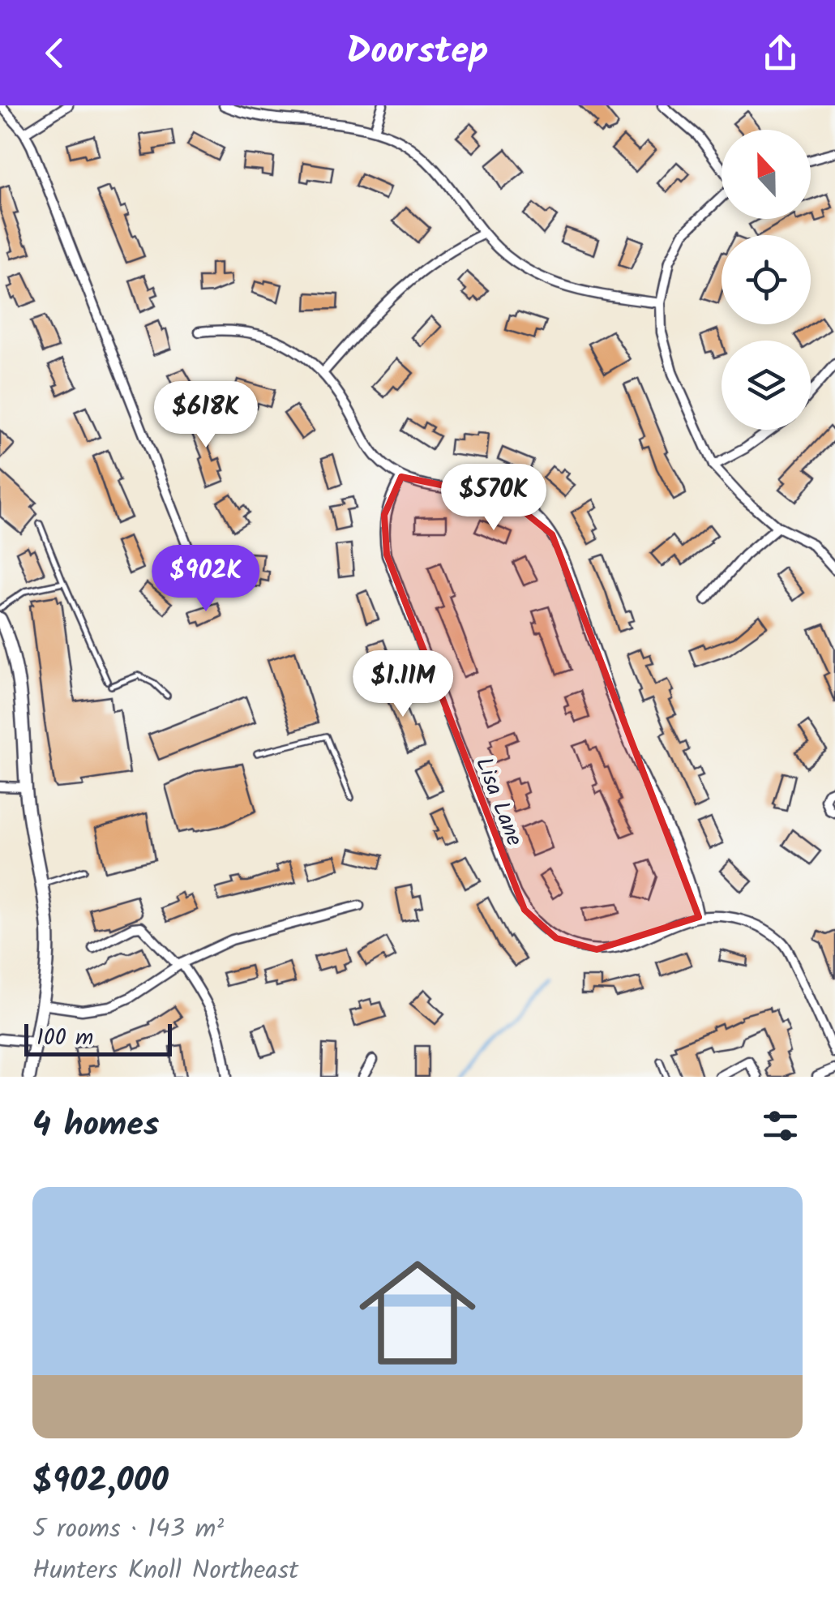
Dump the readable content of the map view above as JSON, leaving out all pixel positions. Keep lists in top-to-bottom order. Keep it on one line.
{"streets":{"street":["Lisa Lane"]},"scale_bar":"100 m","north":"top","page":{"header":"Doorstep","price":["$618K","$570K","$902K","$1.11M"],"scale":"100 m","heading":"4 homes","list":[{"name":"$902,000","note":"5 rooms · 143 m² · Hunters Knoll Northeast"}]}}
